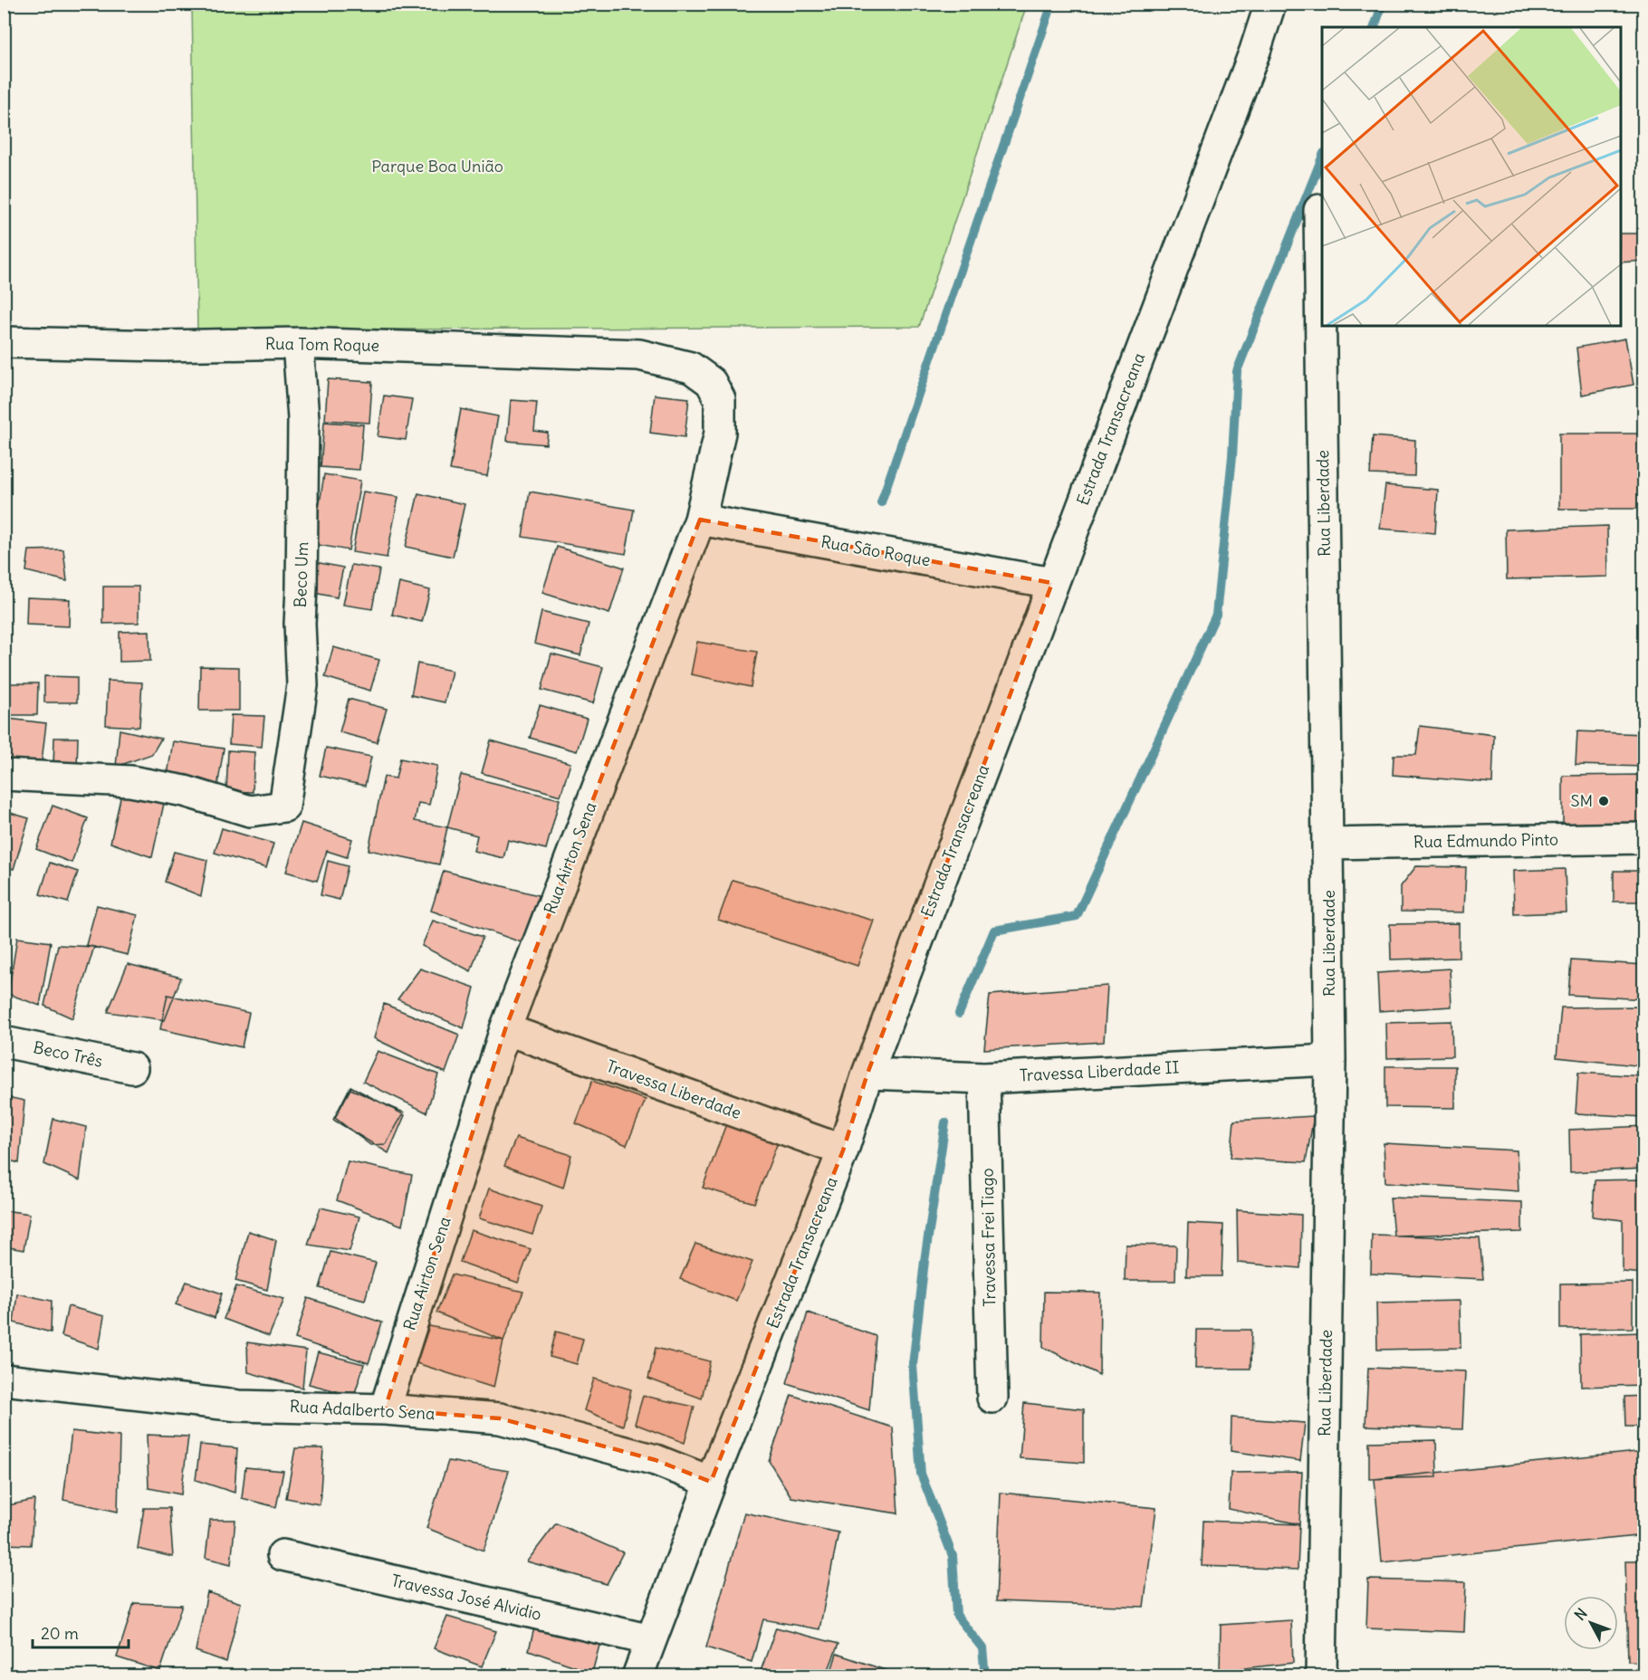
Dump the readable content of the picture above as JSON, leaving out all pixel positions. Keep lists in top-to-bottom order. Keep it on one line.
{"streets":{"street":["Rua Tom Roque","Estrada Transacreana","Rua Liberdade","Rua São Roque","Beco Um","Rua Edmundo Pinto","Rua Airton Sena","Beco Três","Travessa Liberdade II","Travessa Liberdade","Travessa Frei Tiago","Rua Adalberto Sena","Travessa José Alvidio"]},"crossings":[["Rua Tom Roque","Beco Um"],["Rua Tom Roque","Rua Airton Sena"],["Estrada Transacreana","Rua São Roque"],["Estrada Transacreana","Travessa Liberdade II"],["Estrada Transacreana","Travessa Liberdade"],["Estrada Transacreana","Rua Adalberto Sena"],["Estrada Transacreana","Travessa José Alvidio"],["Rua Liberdade","Rua Edmundo Pinto"],["Rua Liberdade","Travessa Liberdade II"],["Rua São Roque","Rua Airton Sena"],["Rua Airton Sena","Travessa Liberdade"],["Rua Airton Sena","Rua Adalberto Sena"],["Travessa Liberdade II","Travessa Frei Tiago"]],"parks":["Parque Boa União"],"places":["SM"],"scale_bar":"20 m","north":"top left"}
